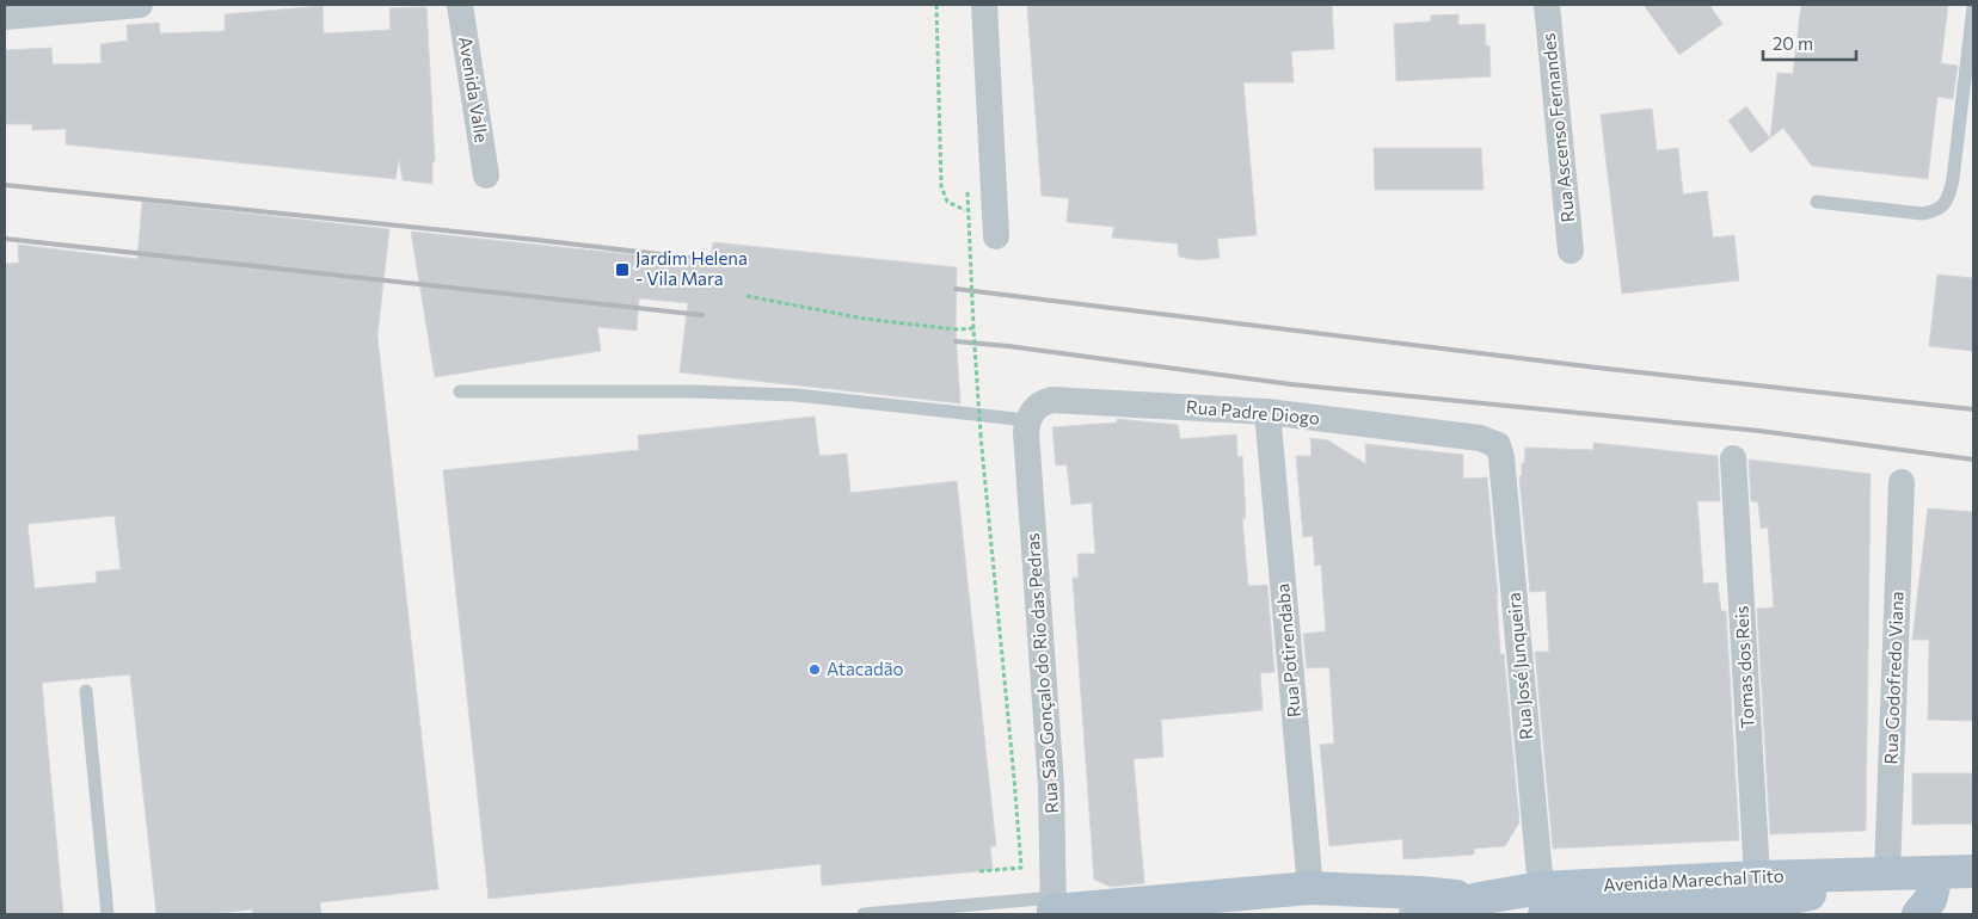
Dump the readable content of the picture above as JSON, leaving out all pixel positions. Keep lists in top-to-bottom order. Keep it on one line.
{"streets":{"main road":["Avenida Marechal Tito"],"street":["Avenida Valle","Rua Ascenso Fernandes","Rua Padre Diogo","Rua Potirendaba","Rua José Junqueira","Tomas dos Reis","Rua São Gonçalo do Rio das Pedras","Rua Godofredo Viana"]},"crossings":[["Rua Padre Diogo","Rua Potirendaba"],["Rua Padre Diogo","Rua José Junqueira"],["Rua Padre Diogo","Rua São Gonçalo do Rio das Pedras"],["Rua José Junqueira","Avenida Marechal Tito"],["Tomas dos Reis","Avenida Marechal Tito"],["Rua Godofredo Viana","Avenida Marechal Tito"]],"places":{"transit":["Jardim Helena - Vila Mara"],"other":["Atacadão"]},"scale_bar":"20 m"}
